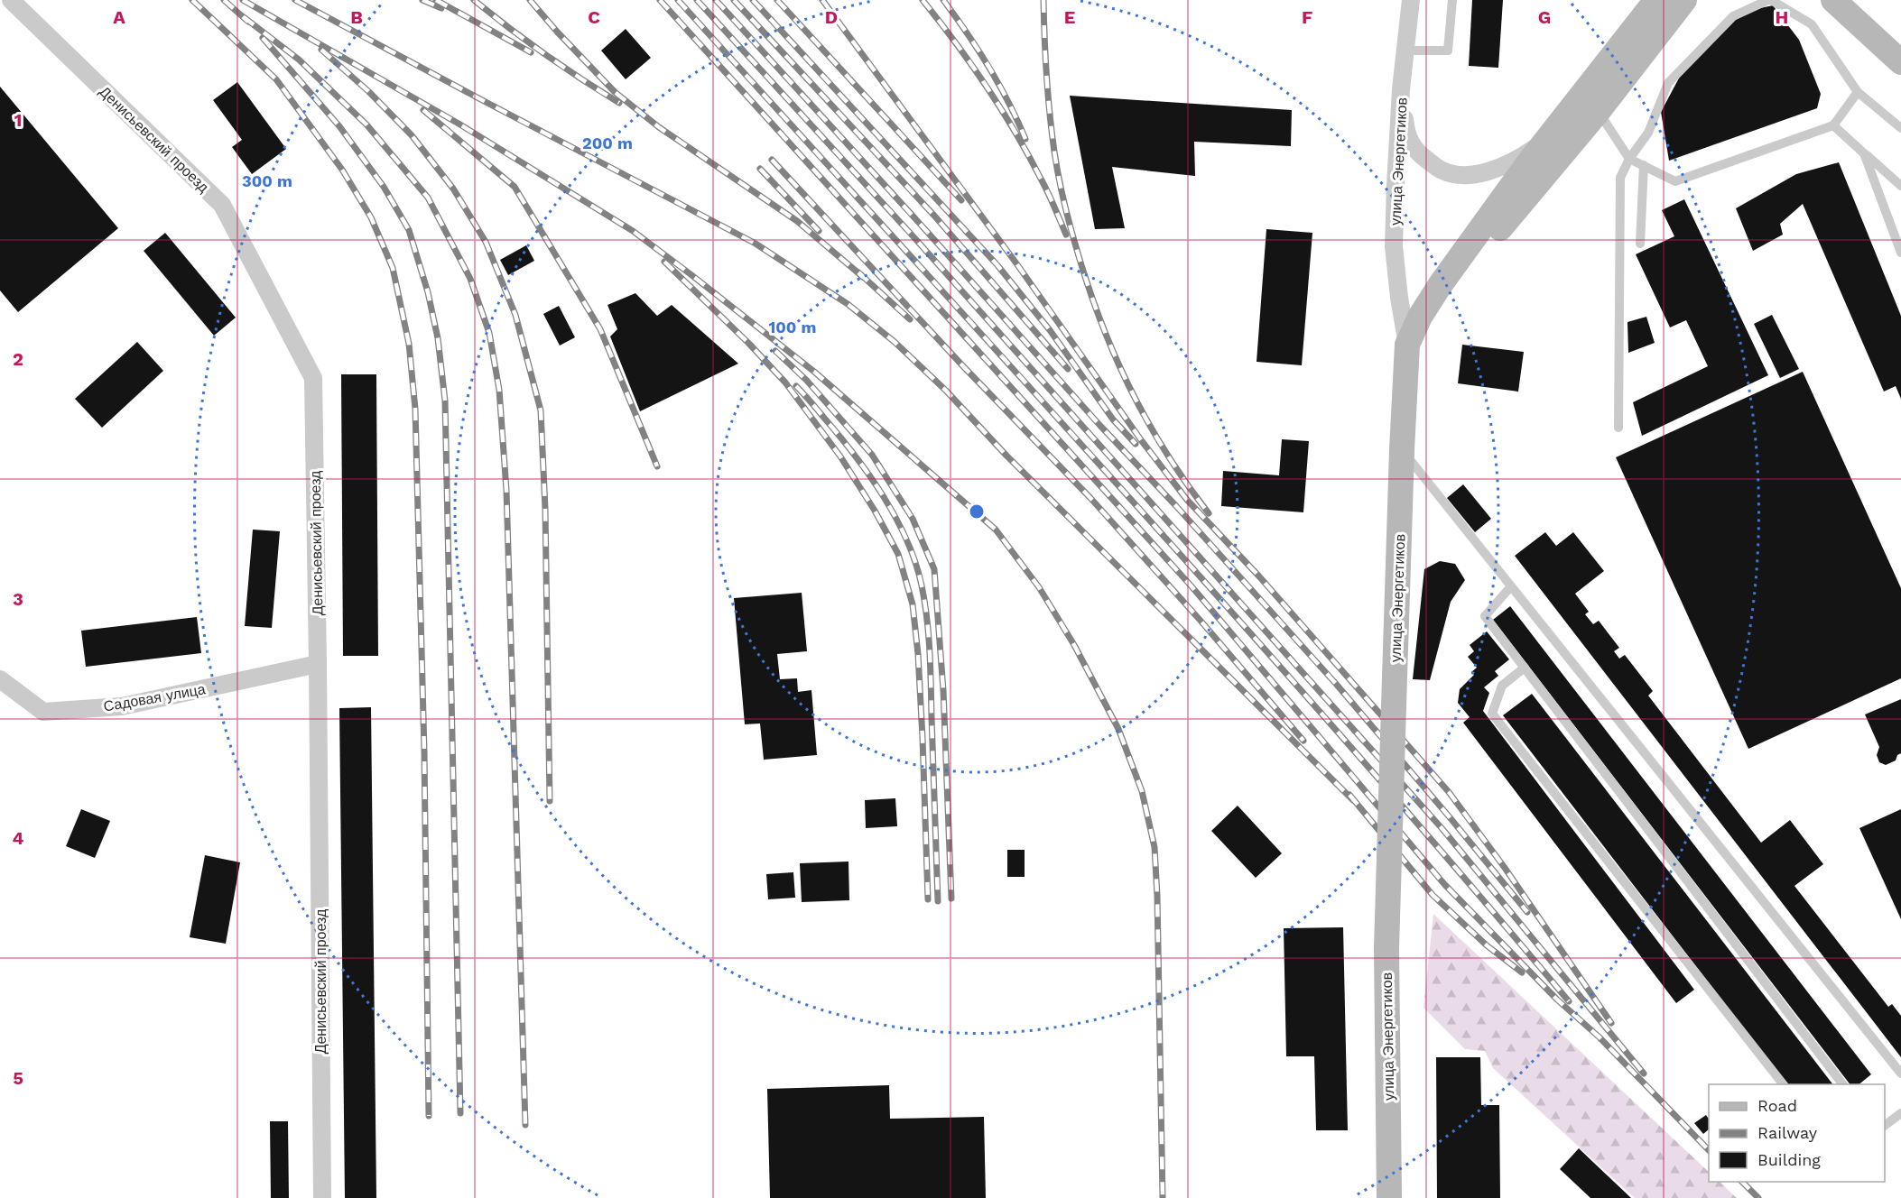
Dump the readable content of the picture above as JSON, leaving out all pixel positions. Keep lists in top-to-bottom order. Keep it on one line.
{"streets":{"main road":["улица Энергетиков"],"street":["Денисьевский проезд","Садовая улица"]},"crossings":[["Денисьевский проезд","Садовая улица"]],"legend":["Road","Railway","Building"],"grid":{"columns":["A","B","C","D","E","F","G","H"],"rows":["1","2","3","4","5"]},"rings":["200 m","300 m","100 m"]}
